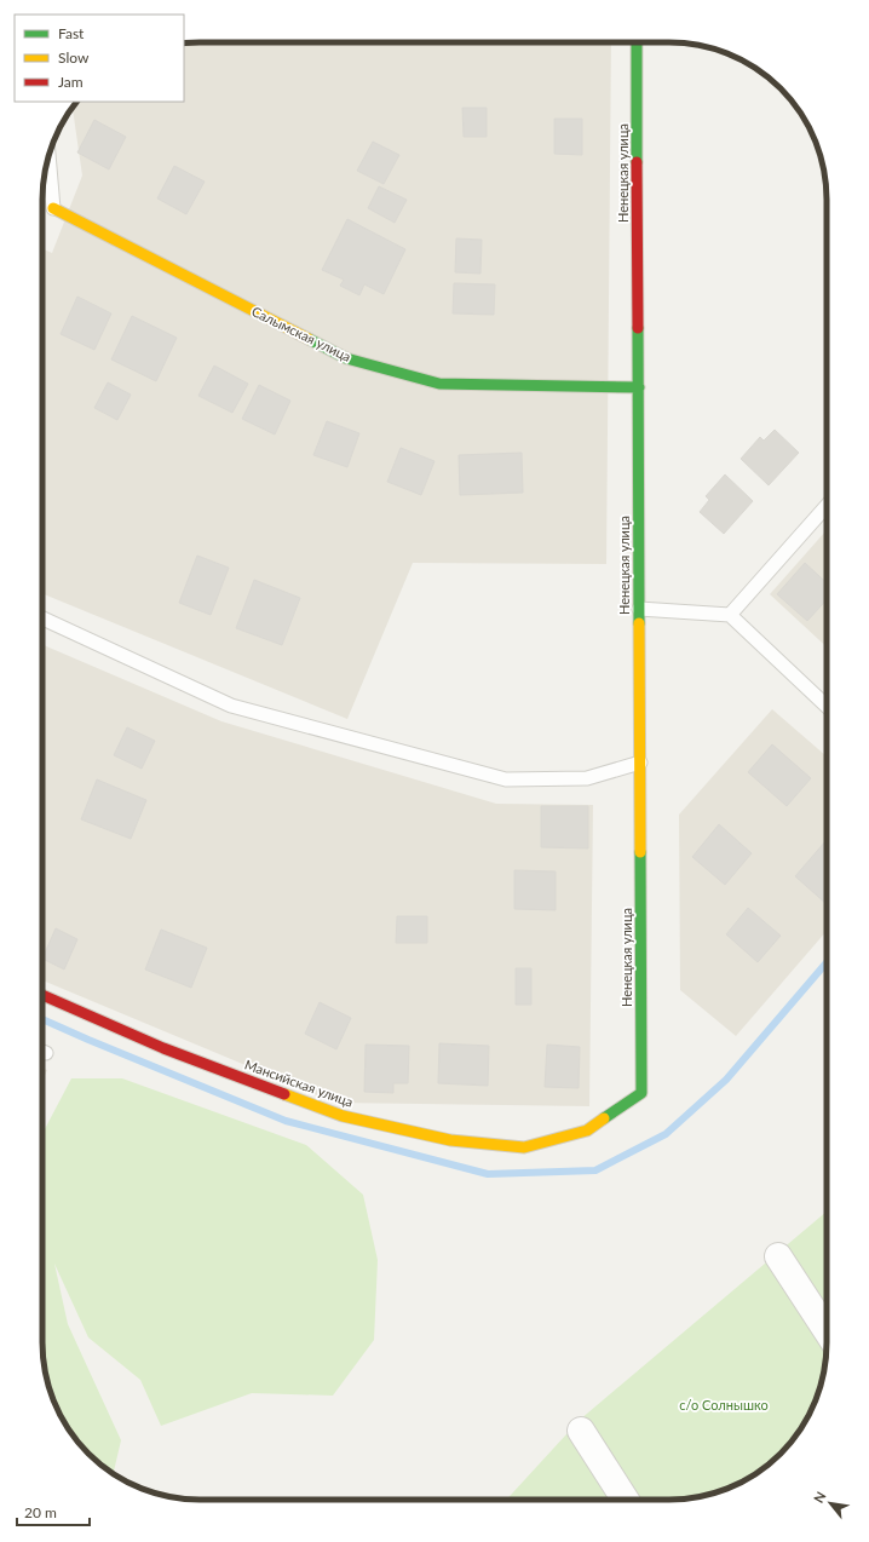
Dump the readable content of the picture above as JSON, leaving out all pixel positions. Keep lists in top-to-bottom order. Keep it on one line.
{"streets":{"street":["Ненецкая улица","Салымская улица","Мансийская улица"]},"crossings":[["Ненецкая улица","Салымская улица"],["Ненецкая улица","Мансийская улица"]],"parks":["с/о Солнышко"],"legend":["Fast","Slow","Jam"],"scale_bar":"20 m","north":"top left"}
